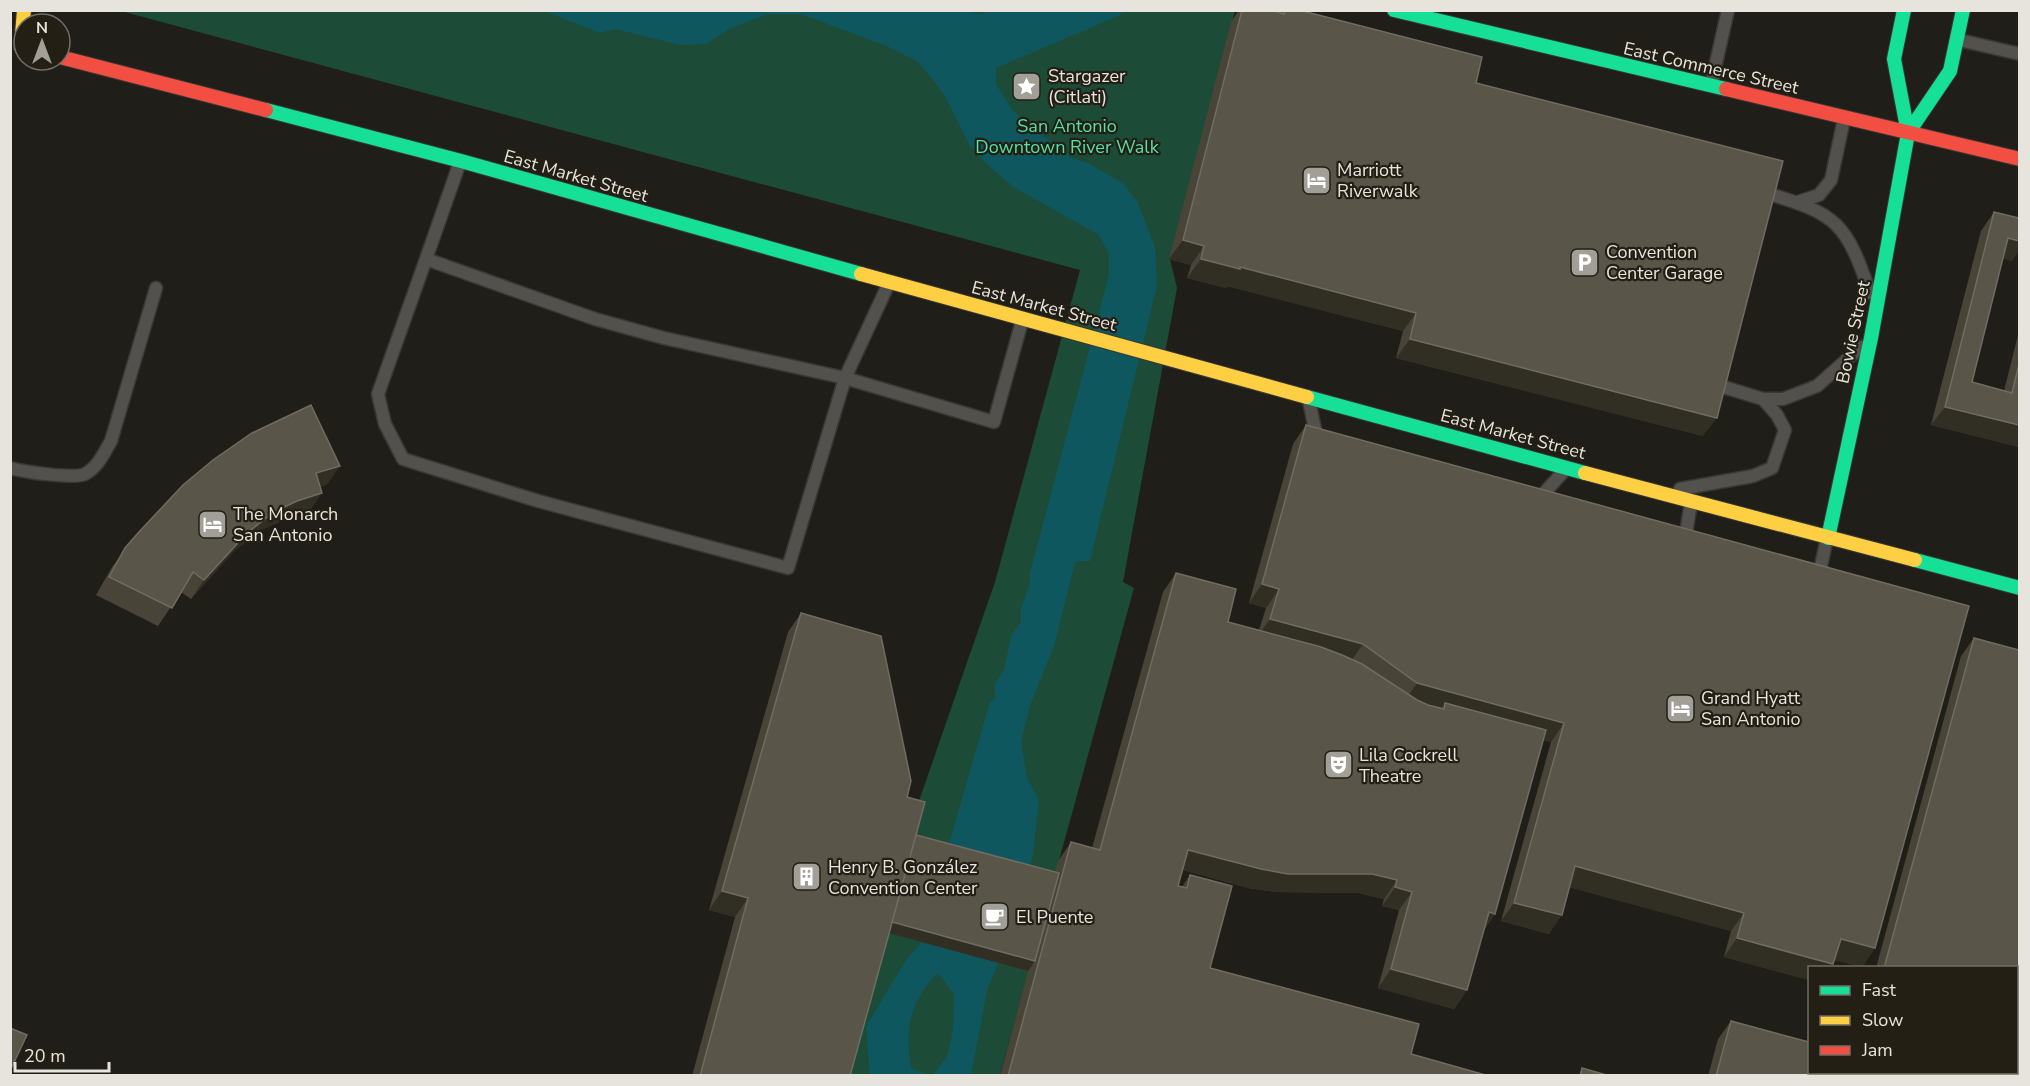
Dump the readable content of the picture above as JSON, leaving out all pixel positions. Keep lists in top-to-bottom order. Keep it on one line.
{"streets":{"main road":["East Commerce Street","East Market Street","Bowie Street"]},"crossings":[["East Commerce Street","Bowie Street"],["East Market Street","Bowie Street"]],"parks":["San Antonio Downtown River Walk"],"places":{"place":["Stargazer (Citlati)"],"hotel":["Marriott Riverwalk","The Monarch San Antonio","Grand Hyatt San Antonio"],"parking":["Convention Center Garage"],"theatre":["Lila Cockrell Theatre"],"building":["Henry B. González Convention Center"],"cafe":["El Puente"]},"legend":["Fast","Slow","Jam"],"scale_bar":"20 m","north":"top"}
